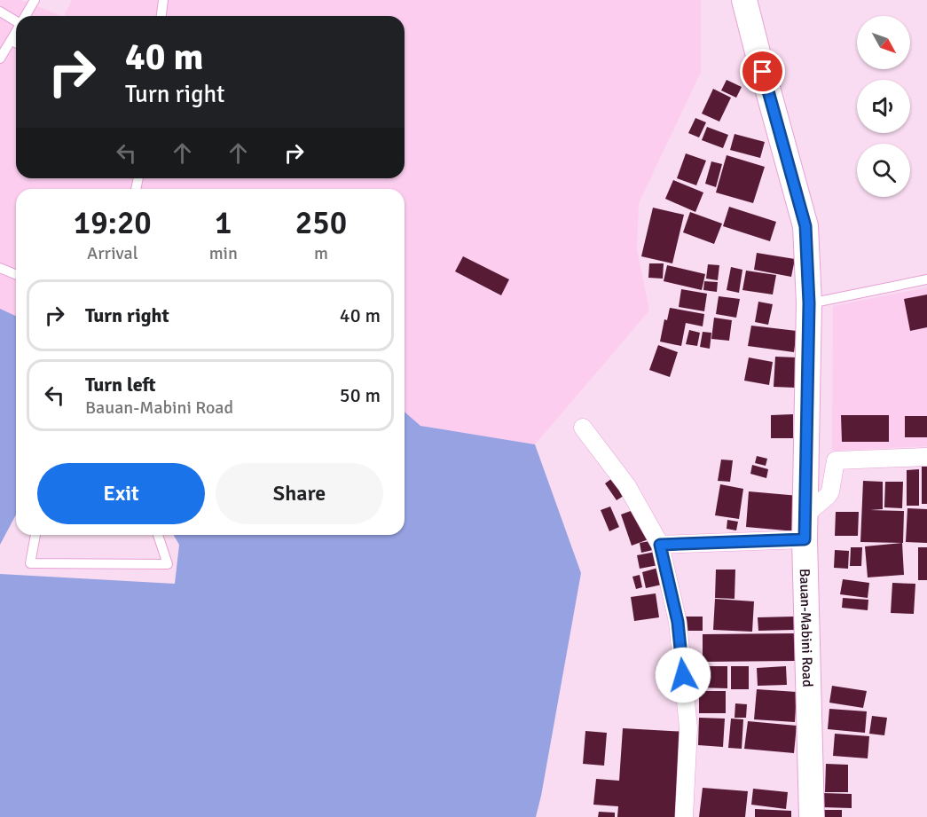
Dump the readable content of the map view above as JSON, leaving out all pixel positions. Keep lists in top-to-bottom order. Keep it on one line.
{"streets":{"main road":["Bauan-Mabini Road"]},"north":"bottom right","page":{"turn":["40 m","Turn right"],"eta":["19:20","Arrival","1","min","250","m"],"list":[{"name":"Turn right","value":"40 m"},{"name":"Turn left","note":"Bauan-Mabini Road","value":"50 m"}],"buttons":["Exit","Share"]}}
